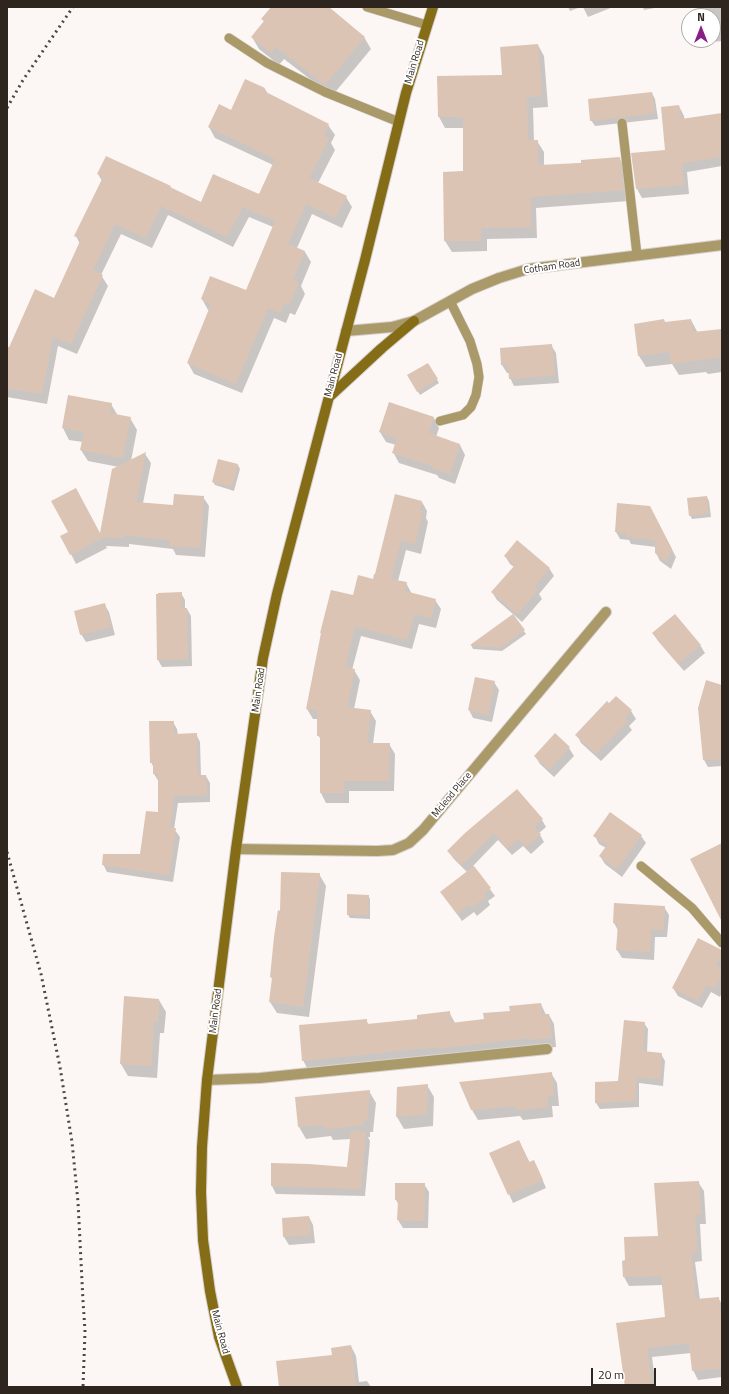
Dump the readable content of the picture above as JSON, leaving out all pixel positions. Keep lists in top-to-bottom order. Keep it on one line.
{"streets":{"main road":["Main Road"],"street":["Cotham Road","Mcleod Place"]},"crossings":[["Main Road","Cotham Road"],["Main Road","Mcleod Place"]],"scale_bar":"20 m","north":"top"}
